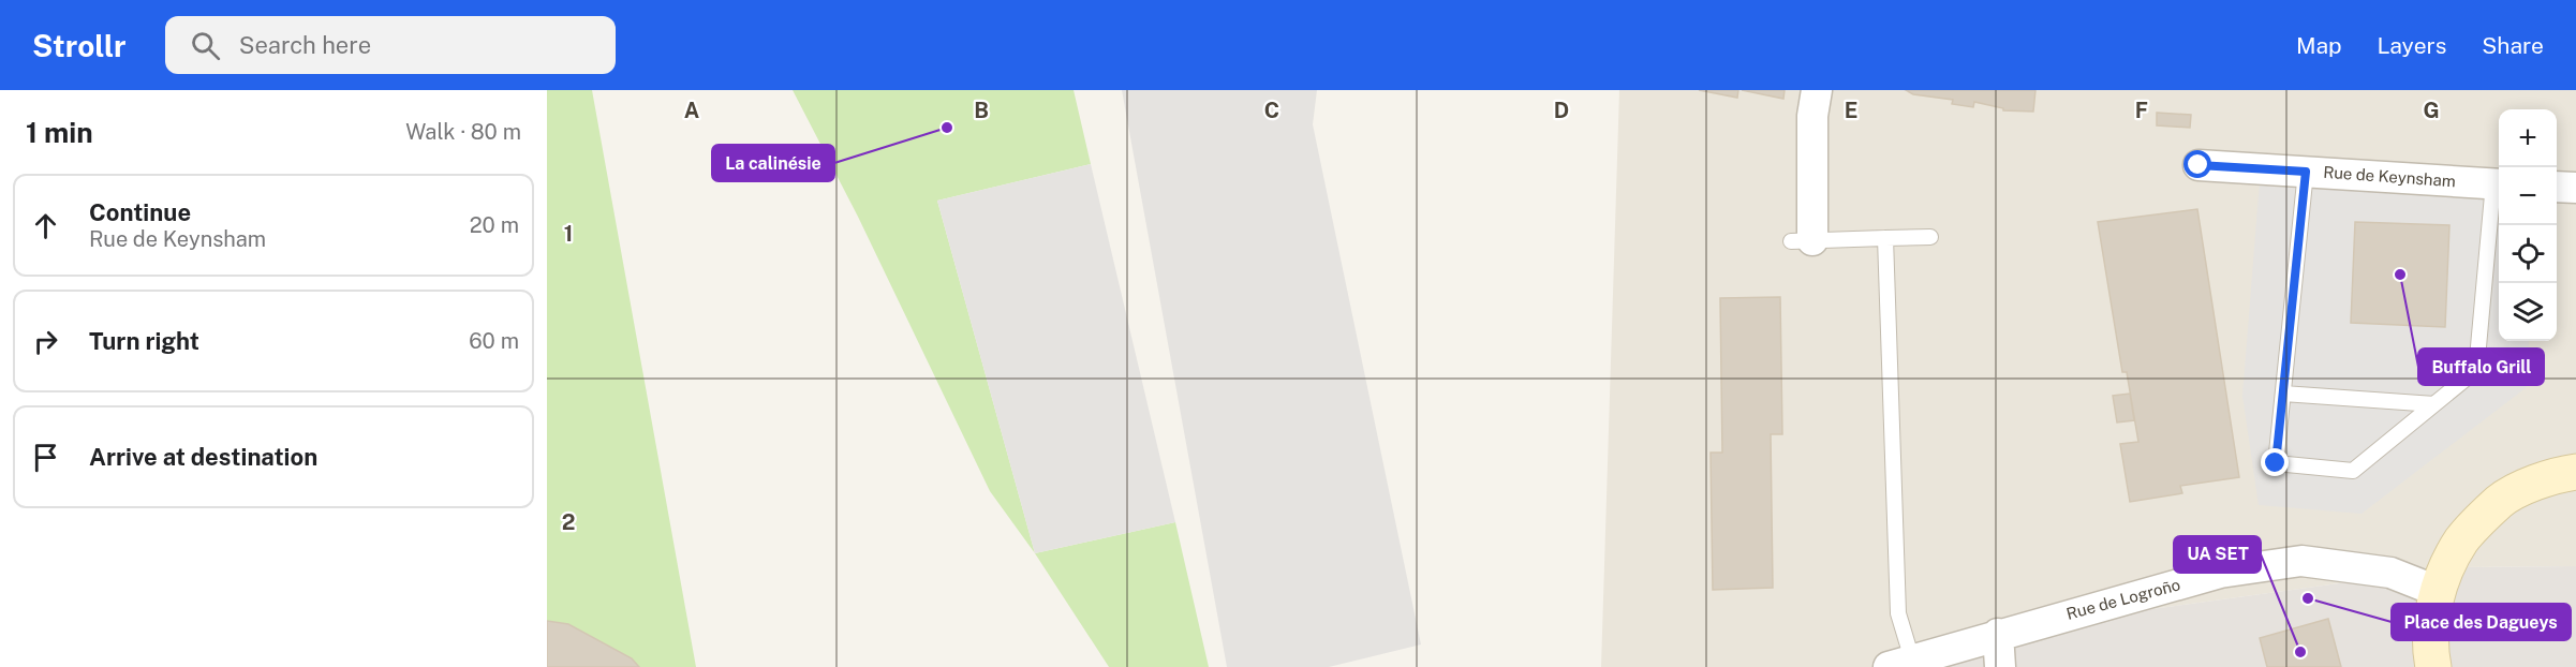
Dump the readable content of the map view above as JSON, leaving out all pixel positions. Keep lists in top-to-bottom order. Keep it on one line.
{"streets":{"street":["Rue de Keynsham","Rue de Logroño"]},"places":["La calinésie","Buffalo Grill","Place des Dagueys","UA SET"],"page":{"header":"Strollr","search":"Search here","nav":["Map","Layers","Share"],"heading":["1 min","Walk · 80 m"],"map_buttons":["+","−"],"list":[["Continue","Rue de Keynsham","20 m"],["Turn right","60 m"],"Arrive at destination"]},"grid":{"columns":["A","B","C","D","E","F","G"],"rows":["1","2"]}}
